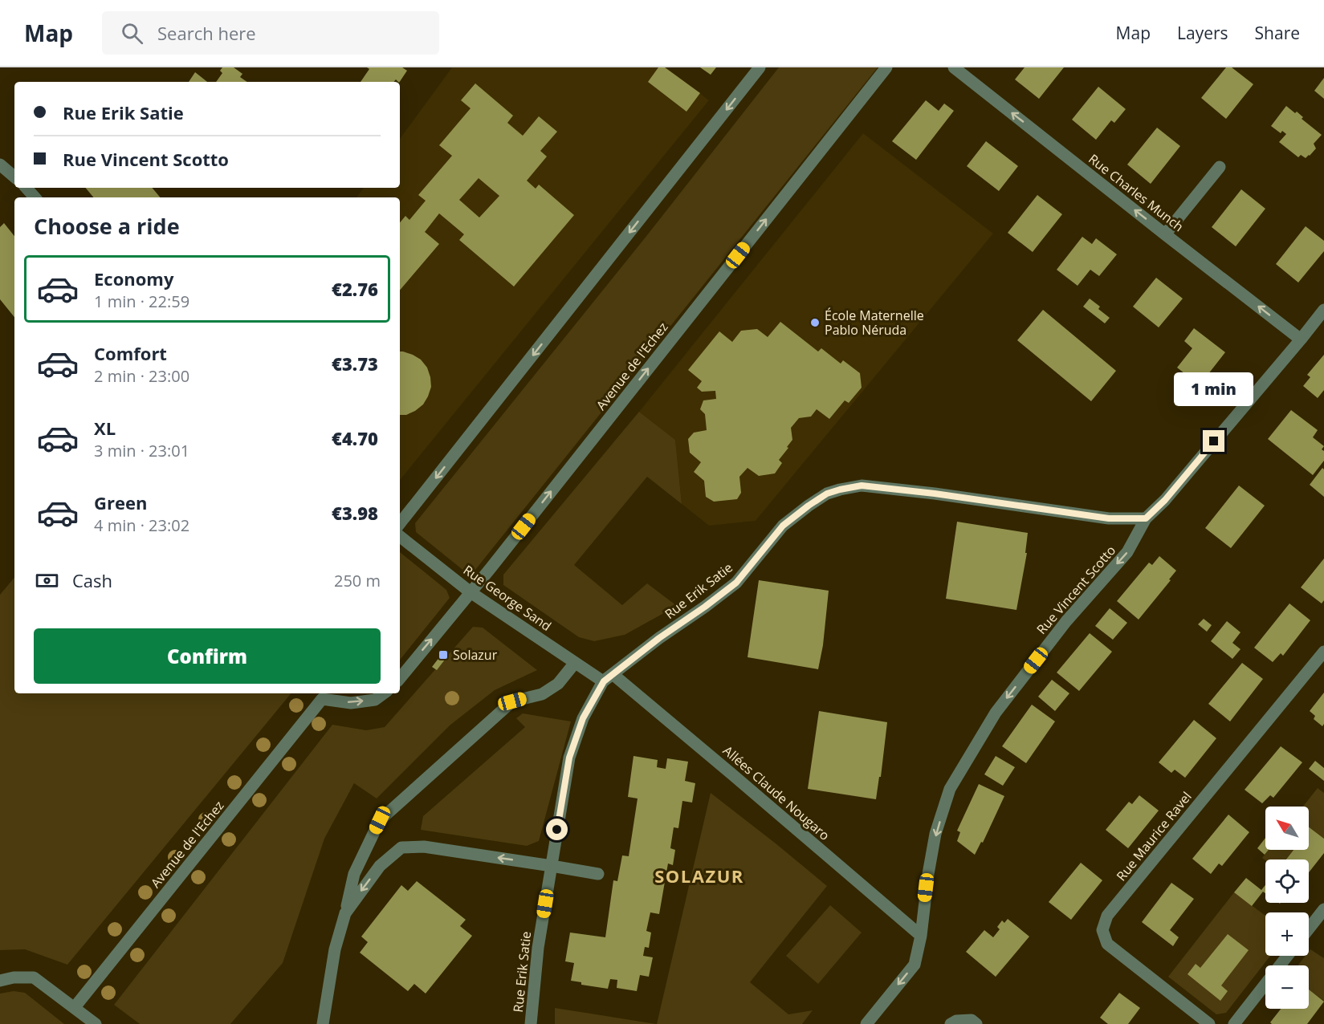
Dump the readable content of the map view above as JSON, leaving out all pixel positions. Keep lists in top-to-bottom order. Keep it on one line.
{"streets":{"street":["Rue Charles Munch","Avenue de l'Echez","Rue Vincent Scotto","Rue Erik Satie","Rue George Sand","Allées Claude Nougaro","Rue Maurice Ravel"]},"crossings":[["Rue Charles Munch","Rue Vincent Scotto"],["Avenue de l'Echez","Rue George Sand"],["Rue Vincent Scotto","Rue Erik Satie"],["Rue Vincent Scotto","Allées Claude Nougaro"],["Rue Erik Satie","Rue George Sand"],["Rue Erik Satie","Allées Claude Nougaro"],["Rue George Sand","Allées Claude Nougaro"]],"one_way":["Rue Charles Munch","Rue Vincent Scotto"],"districts":["SOLAZUR"],"places":{"other":["École Maternelle Pablo Néruda"],"transit":["Solazur"]},"north":"top left","page":{"header":"Map","search":"Search here","nav":["Map","Layers","Share"],"banner":["Rue Erik Satie","Rue Vincent Scotto"],"heading":"Choose a ride","list":[{"name":"Economy","note":"1 min · 22:59","value":"€2.76"},{"name":"Comfort","note":"2 min · 23:00","value":"€3.73"},{"name":"XL","note":"3 min · 23:01","value":"€4.70"},{"name":"Green","note":"4 min · 23:02","value":"€3.98"}],"bubble":"1 min","pay":["Cash","250 m"],"buttons":"Confirm","map_buttons":["+","−"]}}
